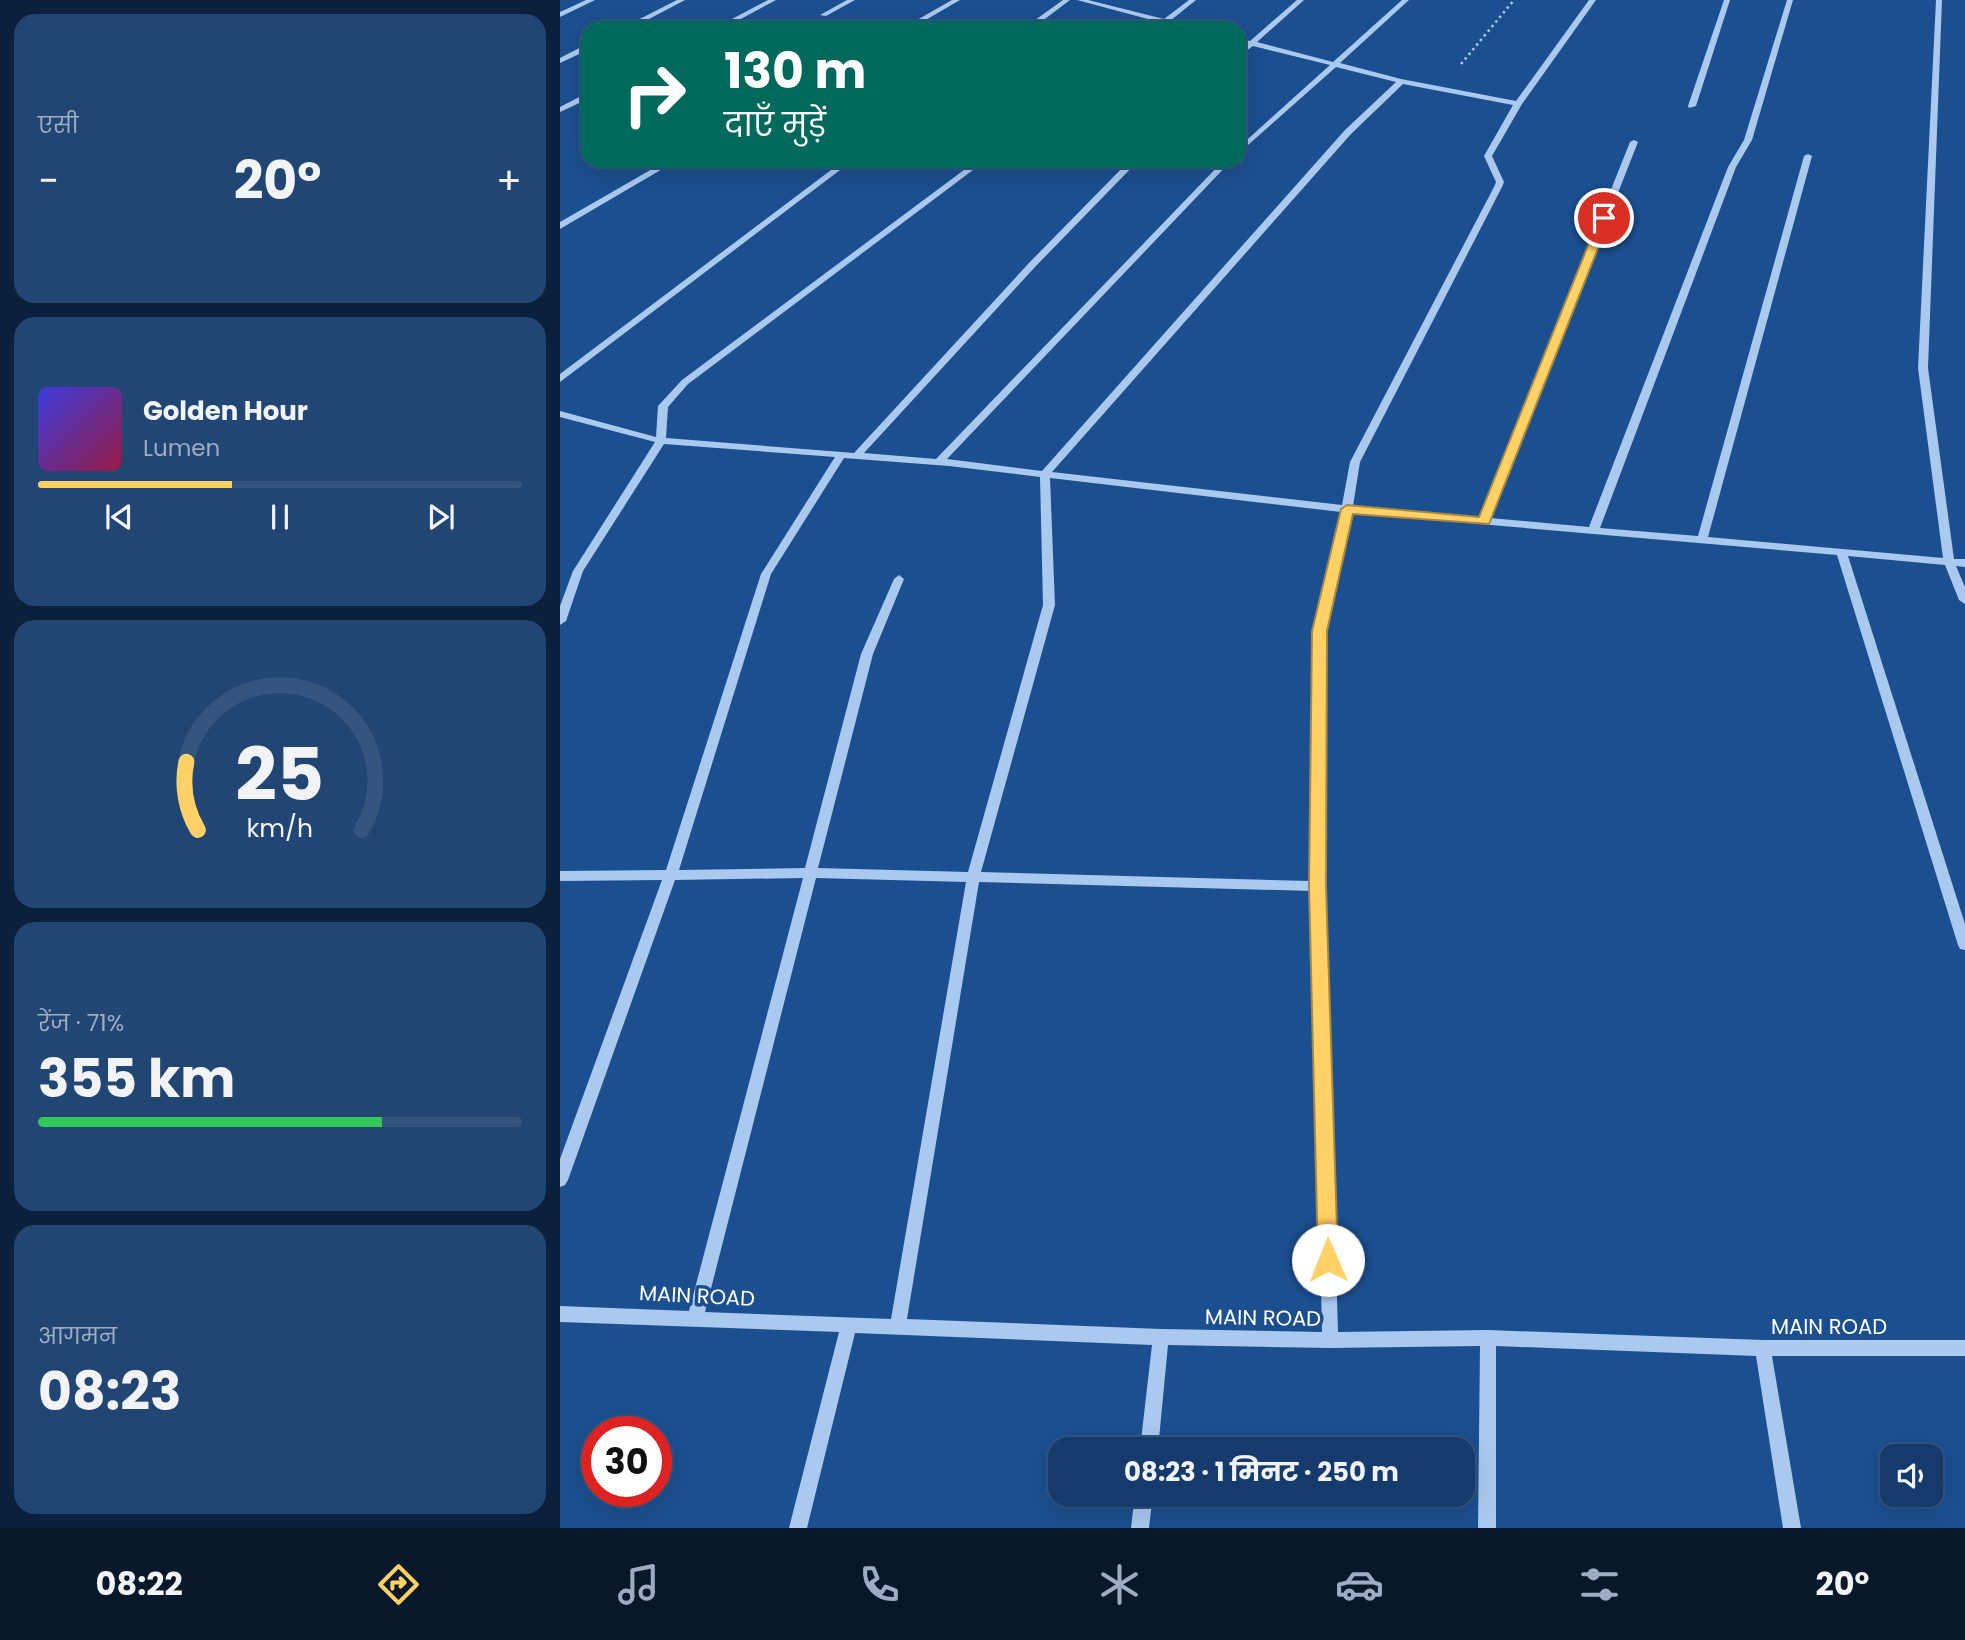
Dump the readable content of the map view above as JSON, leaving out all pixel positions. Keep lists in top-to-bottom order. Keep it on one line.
{"streets":{"street":["MAIN ROAD"]},"page":{"tile":["एसी",["रेंज · 71%","355 km"],["आगमन","08:23"]],"turn":["130 m","दाएँ मुड़ें"],"heat":["−","20°","+"],"song":["Golden Hour","Lumen"],"limit":"30","trip":"08:23 · 1 मिनट · 250 m","tabs":["08:22","20°"],"gauge":["25","km/h"]}}
